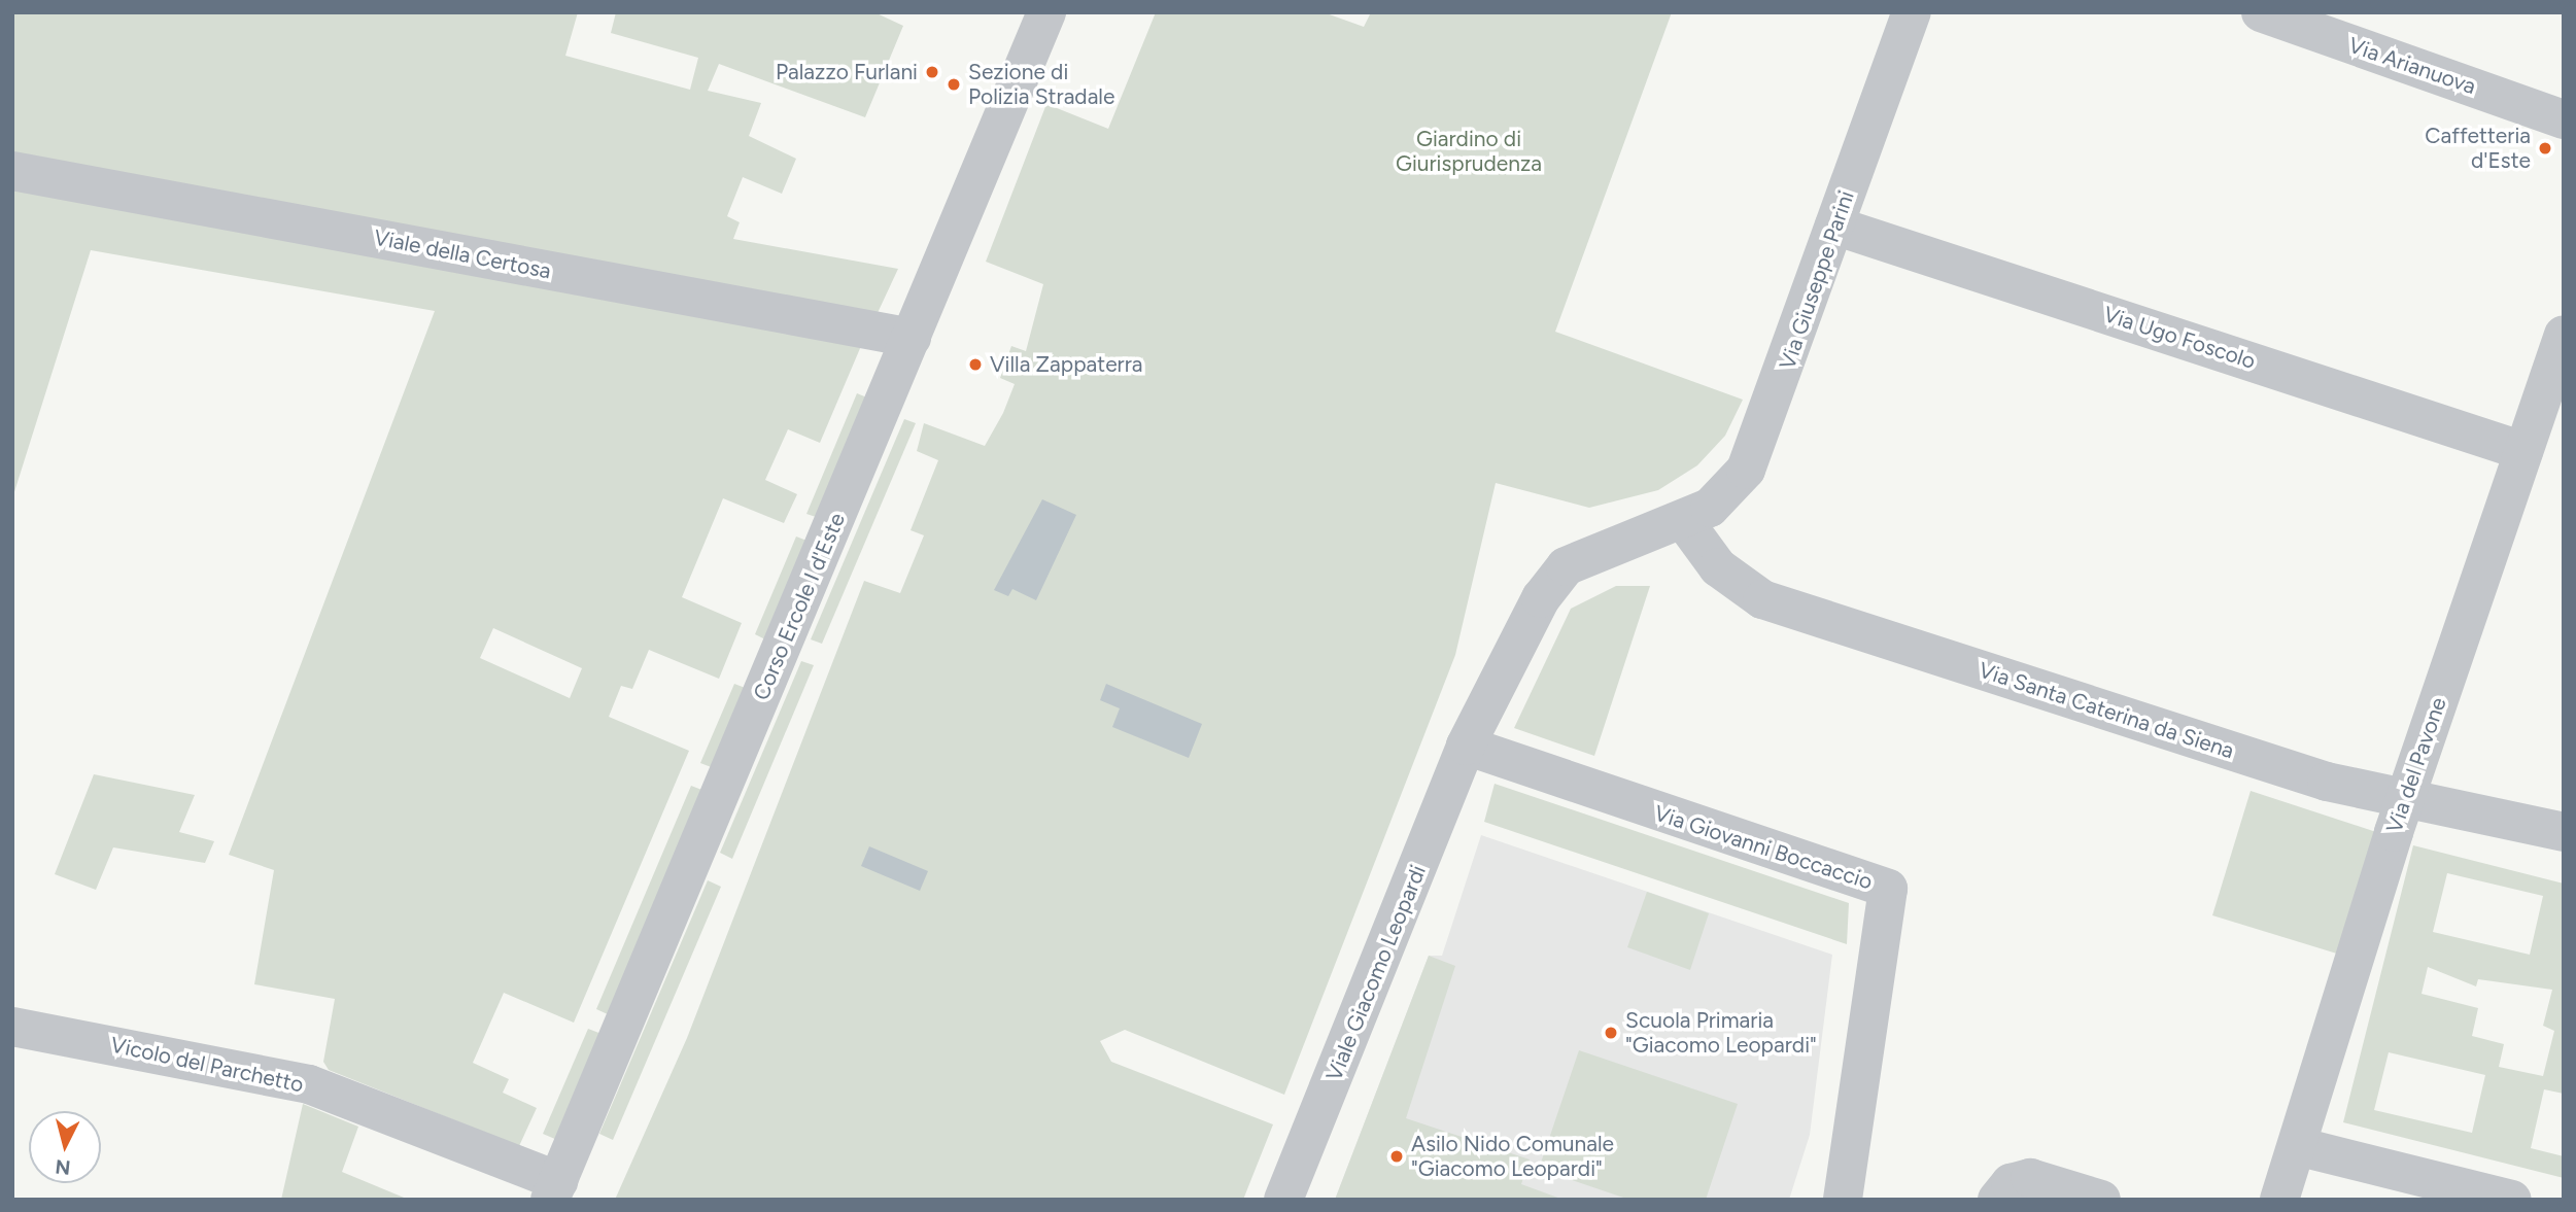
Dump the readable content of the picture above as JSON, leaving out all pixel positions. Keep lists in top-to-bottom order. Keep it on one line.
{"streets":{"street":["Via Arianuova","Viale della Certosa","Via Giuseppe Parini","Via Ugo Foscolo","Corso Ercole I d'Este","Via Santa Caterina da Siena","Via del Pavone","Via Giovanni Boccaccio","Viale Giacomo Leopardi","Vicolo del Parchetto"]},"crossings":[["Viale della Certosa","Corso Ercole I d'Este"],["Via Giuseppe Parini","Via Ugo Foscolo"],["Via Giuseppe Parini","Via Santa Caterina da Siena"],["Via Giuseppe Parini","Via Giovanni Boccaccio"],["Via Giuseppe Parini","Viale Giacomo Leopardi"],["Via Ugo Foscolo","Via del Pavone"],["Corso Ercole I d'Este","Vicolo del Parchetto"],["Via Santa Caterina da Siena","Via del Pavone"],["Via Giovanni Boccaccio","Viale Giacomo Leopardi"]],"parks":["Giardino di Giurisprudenza"],"places":["Palazzo Furlani","Sezione di Polizia Stradale","Caffetteria d'Este","Villa Zappaterra","Scuola Primaria \"Giacomo Leopardi\"","Asilo Nido Comunale \"Giacomo Leopardi\""],"north":"bottom"}
